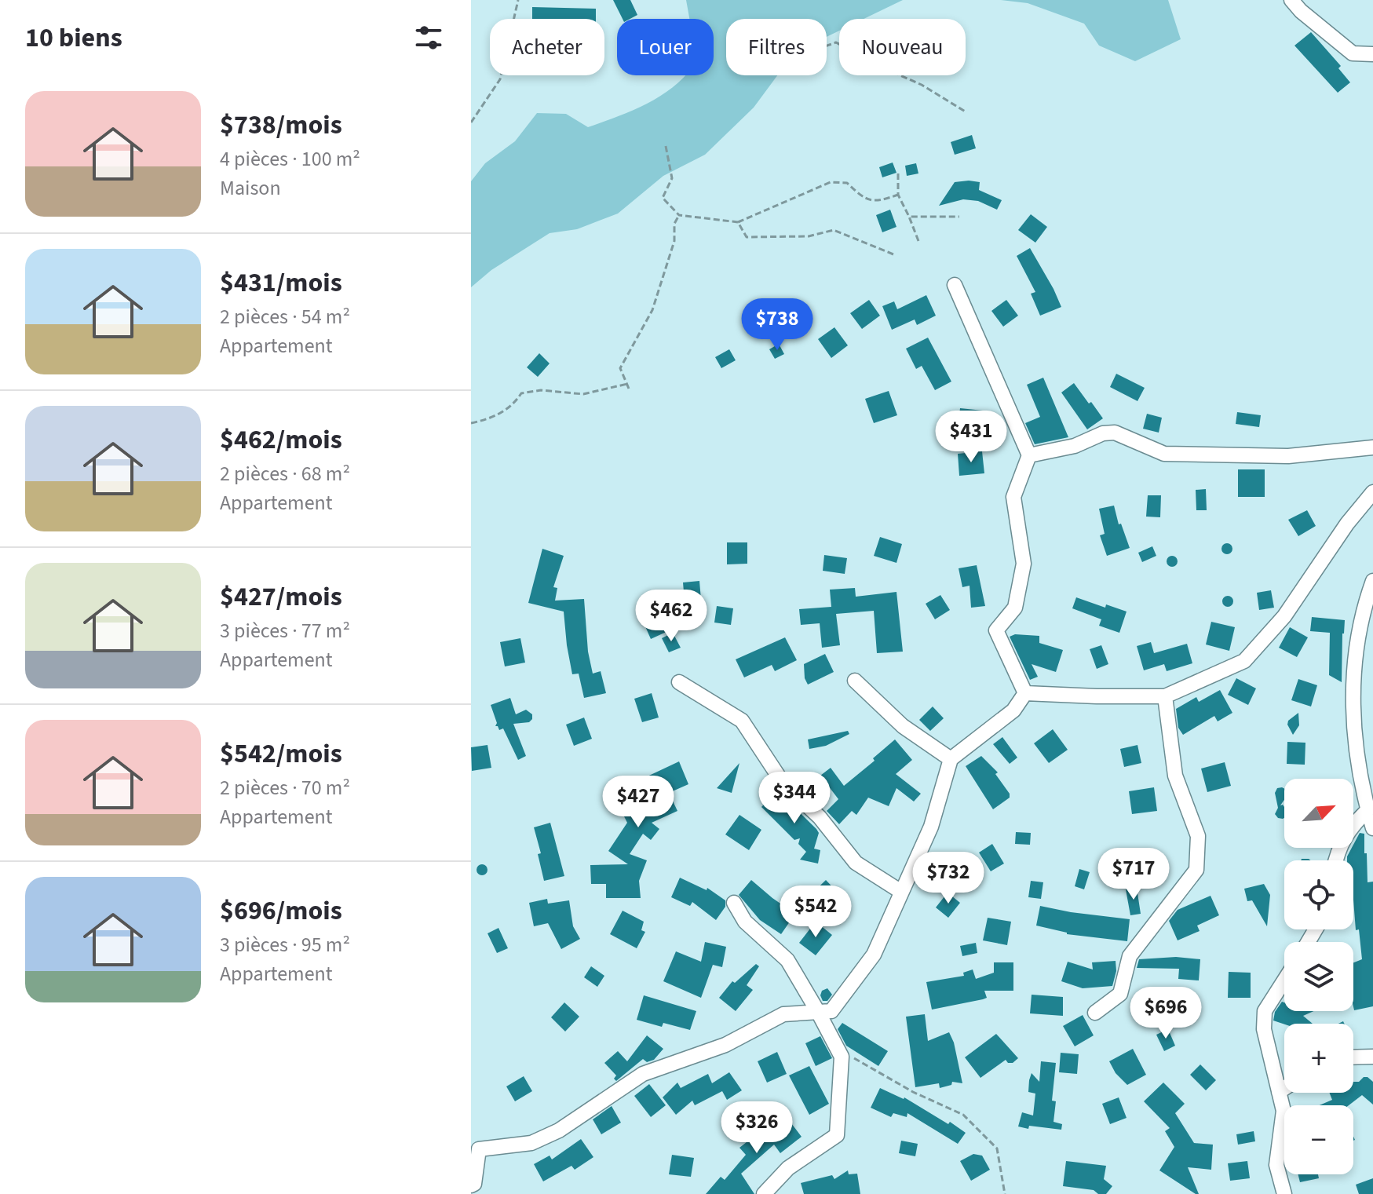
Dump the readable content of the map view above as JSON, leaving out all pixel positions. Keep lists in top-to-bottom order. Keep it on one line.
{"north":"top right","page":{"heading":"10 biens","chip":["Acheter","Louer","Filtres","Nouveau"],"list":[{"name":"$738/mois","note":"4 pièces · 100 m² · Maison"},{"name":"$431/mois","note":"2 pièces · 54 m² · Appartement"},{"name":"$462/mois","note":"2 pièces · 68 m² · Appartement"},{"name":"$427/mois","note":"3 pièces · 77 m² · Appartement"},{"name":"$542/mois","note":"2 pièces · 70 m² · Appartement"},{"name":"$696/mois","note":"3 pièces · 95 m² · Appartement"}],"price":["$738","$431","$462","$344","$427","$717","$732","$542","$696","$326"],"map_buttons":["+","−"]}}
